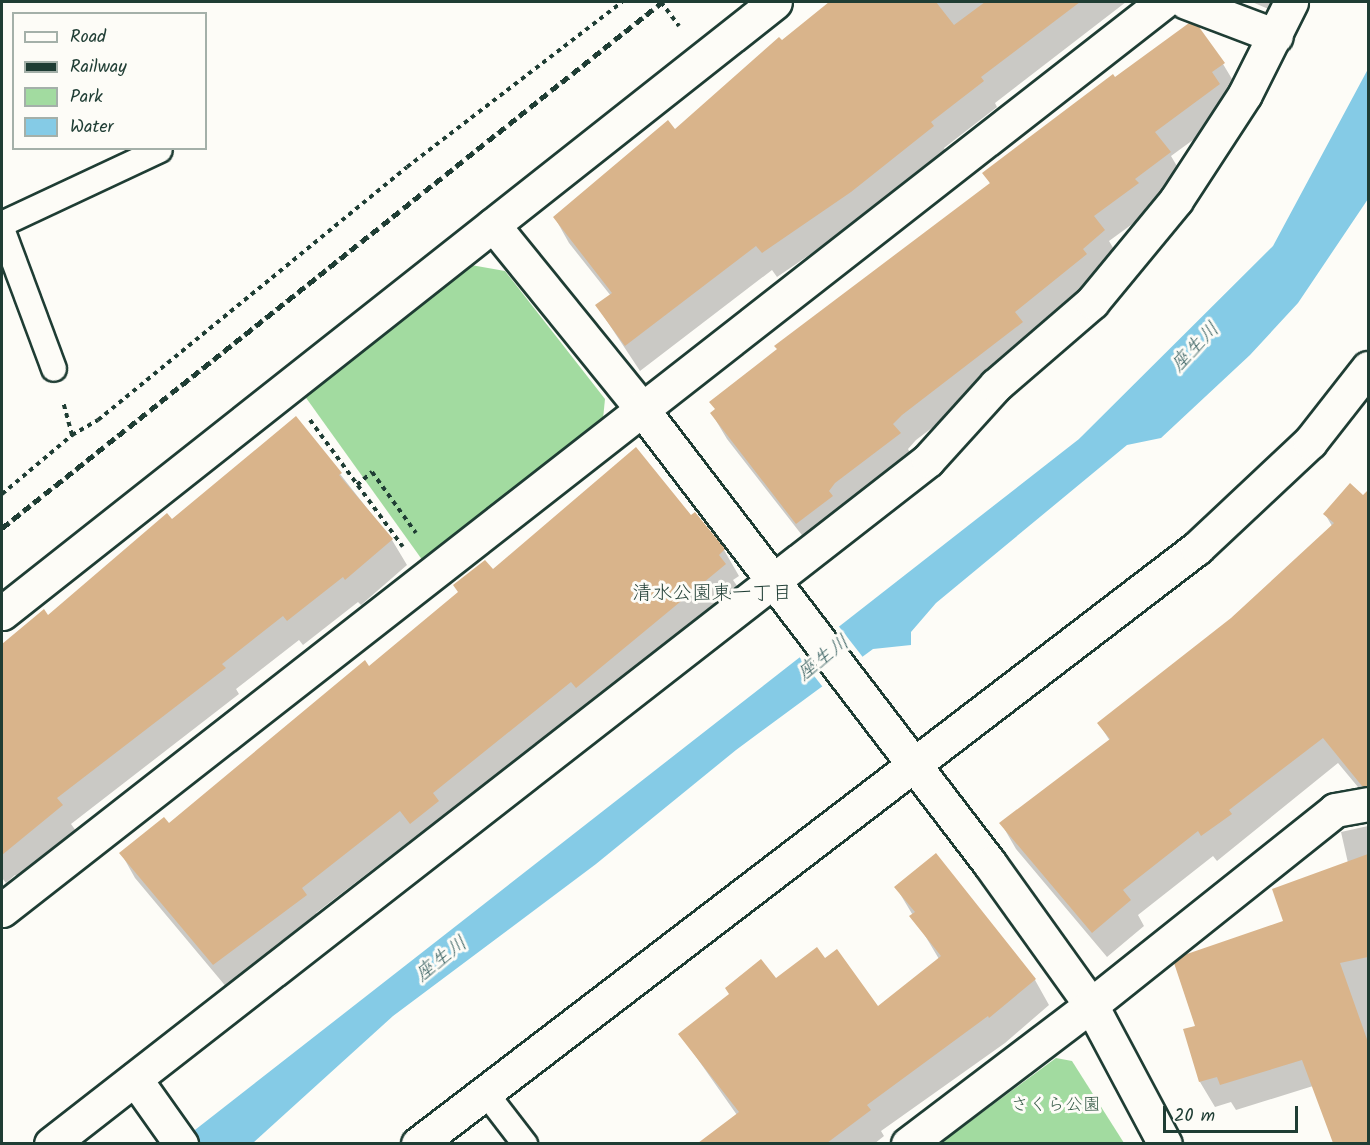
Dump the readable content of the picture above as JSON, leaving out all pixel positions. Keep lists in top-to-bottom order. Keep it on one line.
{"districts":["清水公園東一丁目"],"water":["座生川"],"parks":["さくら公園"],"legend":["Road","Railway","Park","Water"],"scale_bar":"20 m"}
